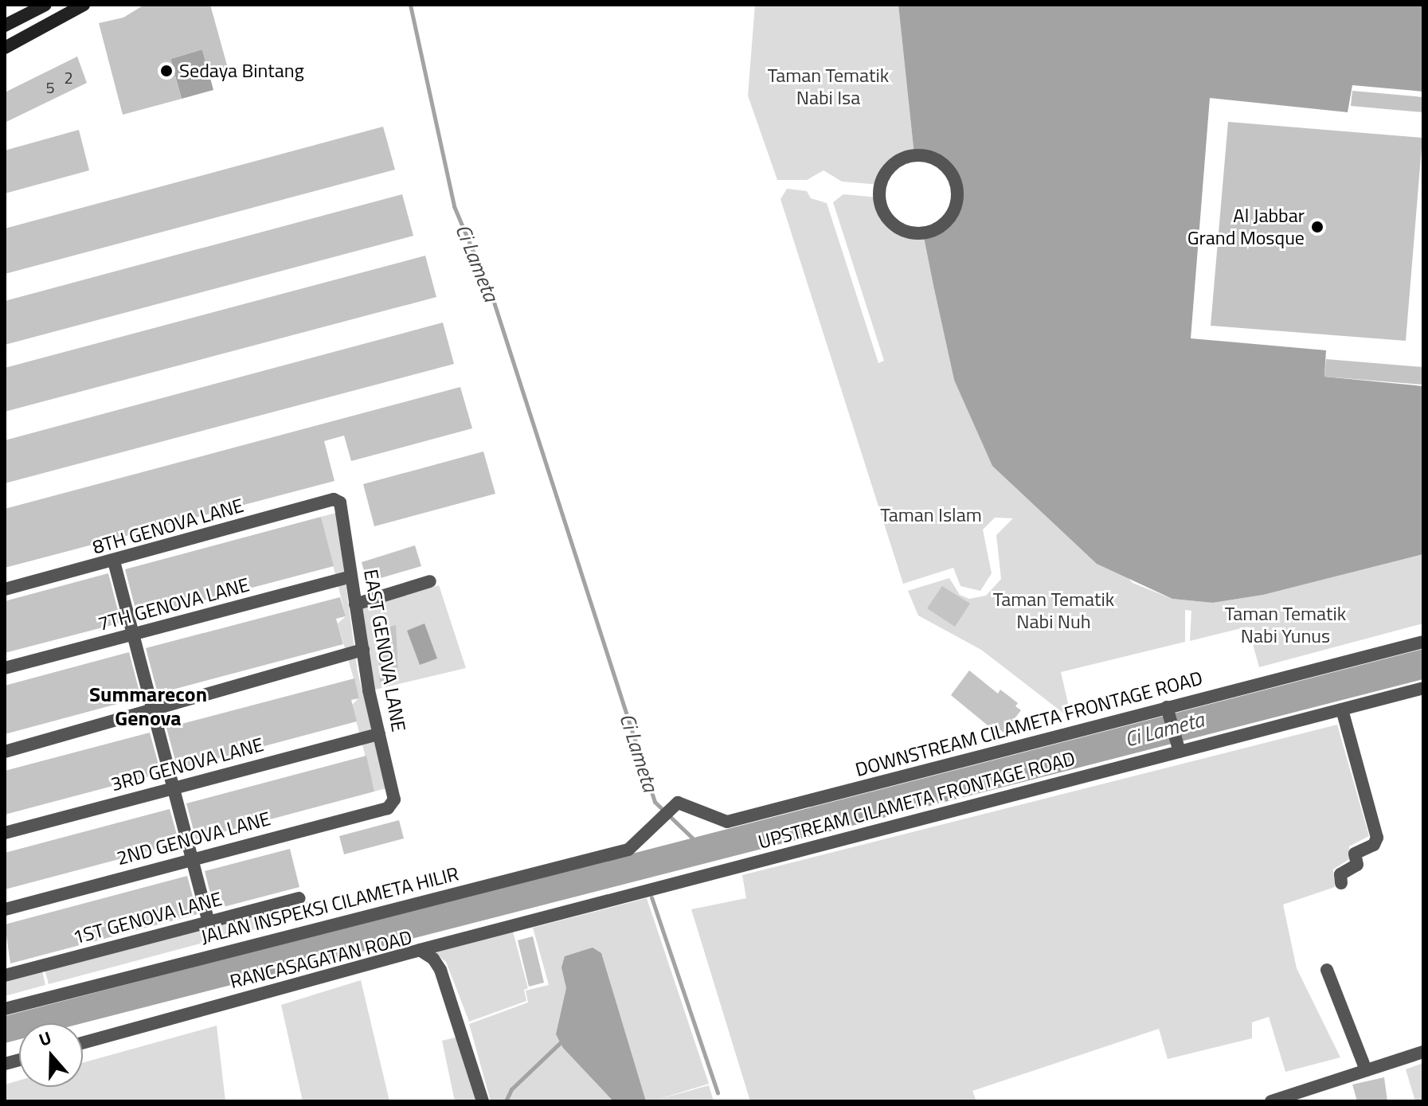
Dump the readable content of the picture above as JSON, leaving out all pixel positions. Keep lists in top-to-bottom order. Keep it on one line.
{"streets":{"street":["8TH GENOVA LANE","7TH GENOVA LANE","EAST GENOVA LANE","DOWNSTREAM CILAMETA FRONTAGE ROAD","3RD GENOVA LANE","UPSTREAM CILAMETA FRONTAGE ROAD","2ND GENOVA LANE","JALAN INSPEKSI CILAMETA HILIR","1ST GENOVA LANE","RANCASAGATAN ROAD"]},"crossings":[["8TH GENOVA LANE","EAST GENOVA LANE"],["7TH GENOVA LANE","EAST GENOVA LANE"],["EAST GENOVA LANE","3RD GENOVA LANE"],["EAST GENOVA LANE","2ND GENOVA LANE"],["DOWNSTREAM CILAMETA FRONTAGE ROAD","JALAN INSPEKSI CILAMETA HILIR"],["UPSTREAM CILAMETA FRONTAGE ROAD","RANCASAGATAN ROAD"]],"districts":["Summarecon Genova"],"water":["Ci Lameta"],"parks":["Taman Tematik Nabi Isa","Taman Islam","Taman Tematik Nabi Nuh","Taman Tematik Nabi Yunus"],"places":["Sedaya Bintang","Al Jabbar Grand Mosque"],"house_numbers":["2","5"],"north":"top"}
